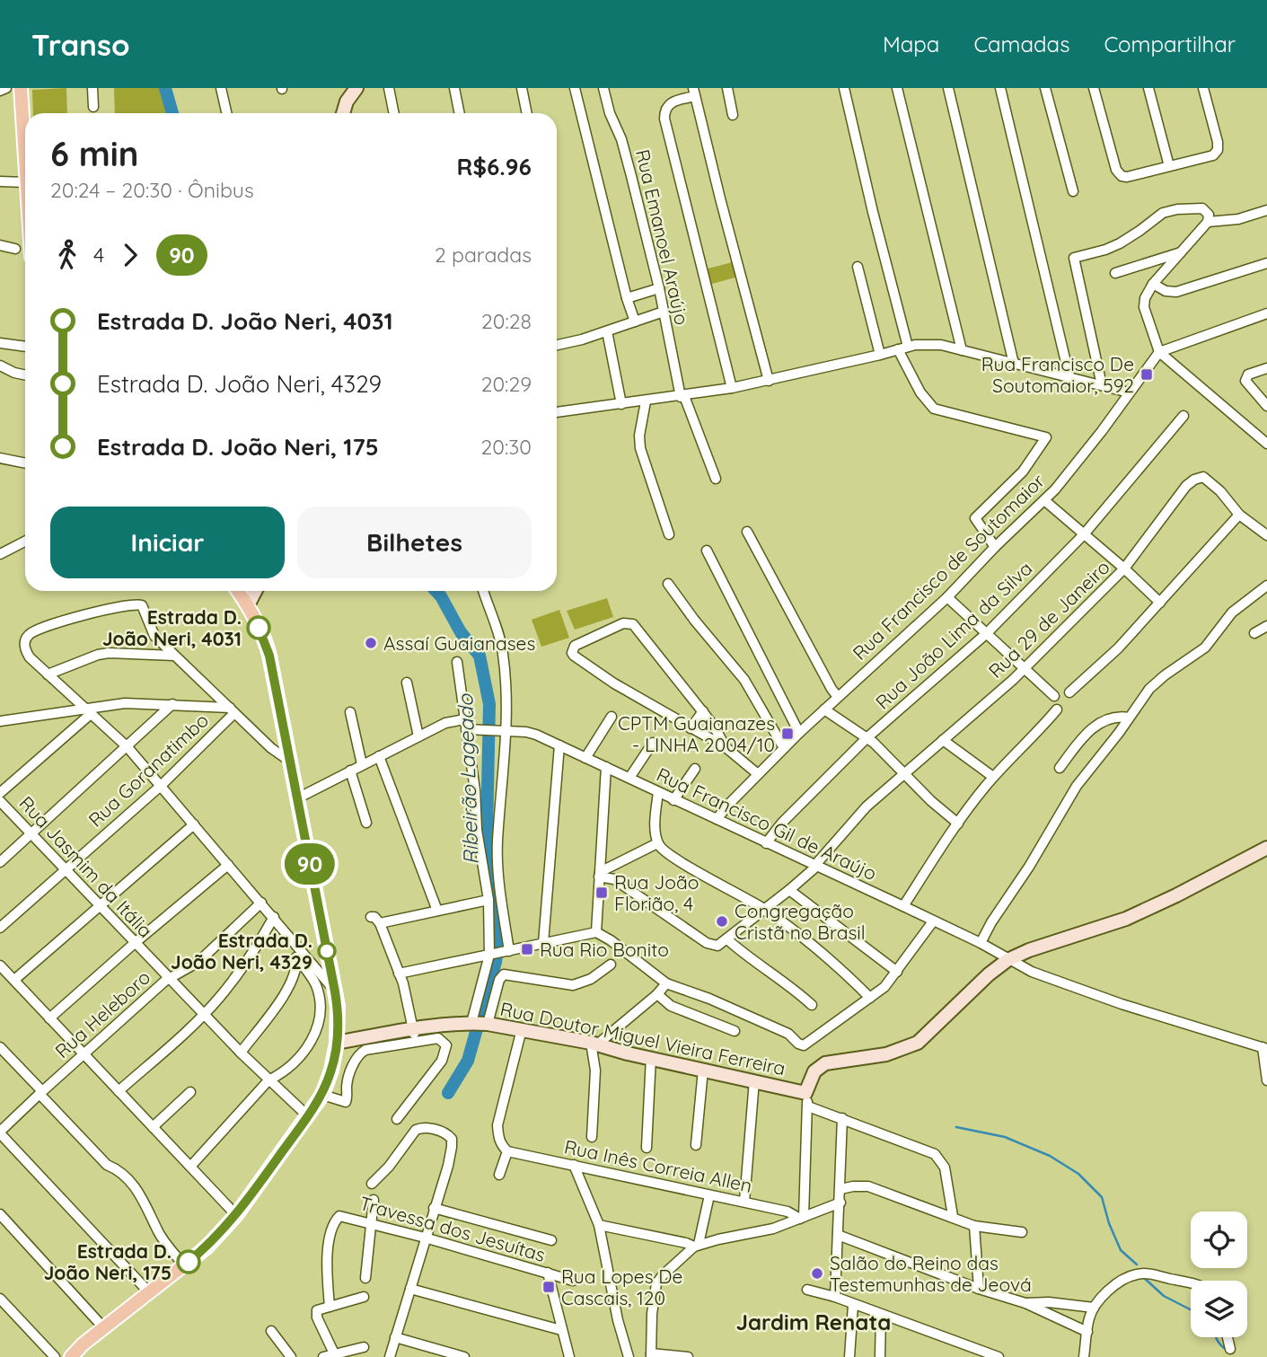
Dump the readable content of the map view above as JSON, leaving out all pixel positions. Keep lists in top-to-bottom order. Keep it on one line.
{"streets":{"street":["Rua Emanoel Araújo","Rua Francisco de Soutomaior","Rua 29 de Janeiro","Rua João Lima da Silva","Rua Goranatimbo","Rua Francisco Gil de Araújo","Rua Jasmim da Itália","Rua Heleboro","Rua Doutor Miguel Vieira Ferreira","Rua Inês Correia Allen","Travessa dos Jesuítas"]},"crossings":[["Rua Francisco de Soutomaior","Rua Francisco Gil de Araújo"],["Rua 29 de Janeiro","Rua Francisco Gil de Araújo"],["Rua João Lima da Silva","Rua Francisco Gil de Araújo"],["Rua Goranatimbo","Rua Jasmim da Itália"],["Rua Jasmim da Itália","Rua Heleboro"]],"districts":["Jardim Renata"],"water":["Ribeirão Lageado"],"places":{"transit":["Rua Francisco De Soutomaior, 592","CPTM Guaianazes - LINHA 2004/10","Rua João Florião, 4","Rua Rio Bonito","Rua Lopes De Cascais, 120"],"other":["Estrada D. João Neri, 4031","Assaí Guaianases","Congregação Cristã no Brasil","Estrada D. João Neri, 4329","Estrada D. João Neri, 175","Salão do Reino das Testemunhas de Jeová"]},"lines":["bus line 90"],"page":{"header":"Transo","nav":["Mapa","Camadas","Compartilhar"],"on_map":"90","heading":["6 min","20:24 – 20:30 · Ônibus","R$6.96"],"legs":["4","90","2 paradas"],"list":[{"name":"Estrada D. João Neri, 4031","value":"20:28"},{"name":"Estrada D. João Neri, 4329","value":"20:29"},{"name":"Estrada D. João Neri, 175","value":"20:30"}],"buttons":["Iniciar","Bilhetes"]}}
